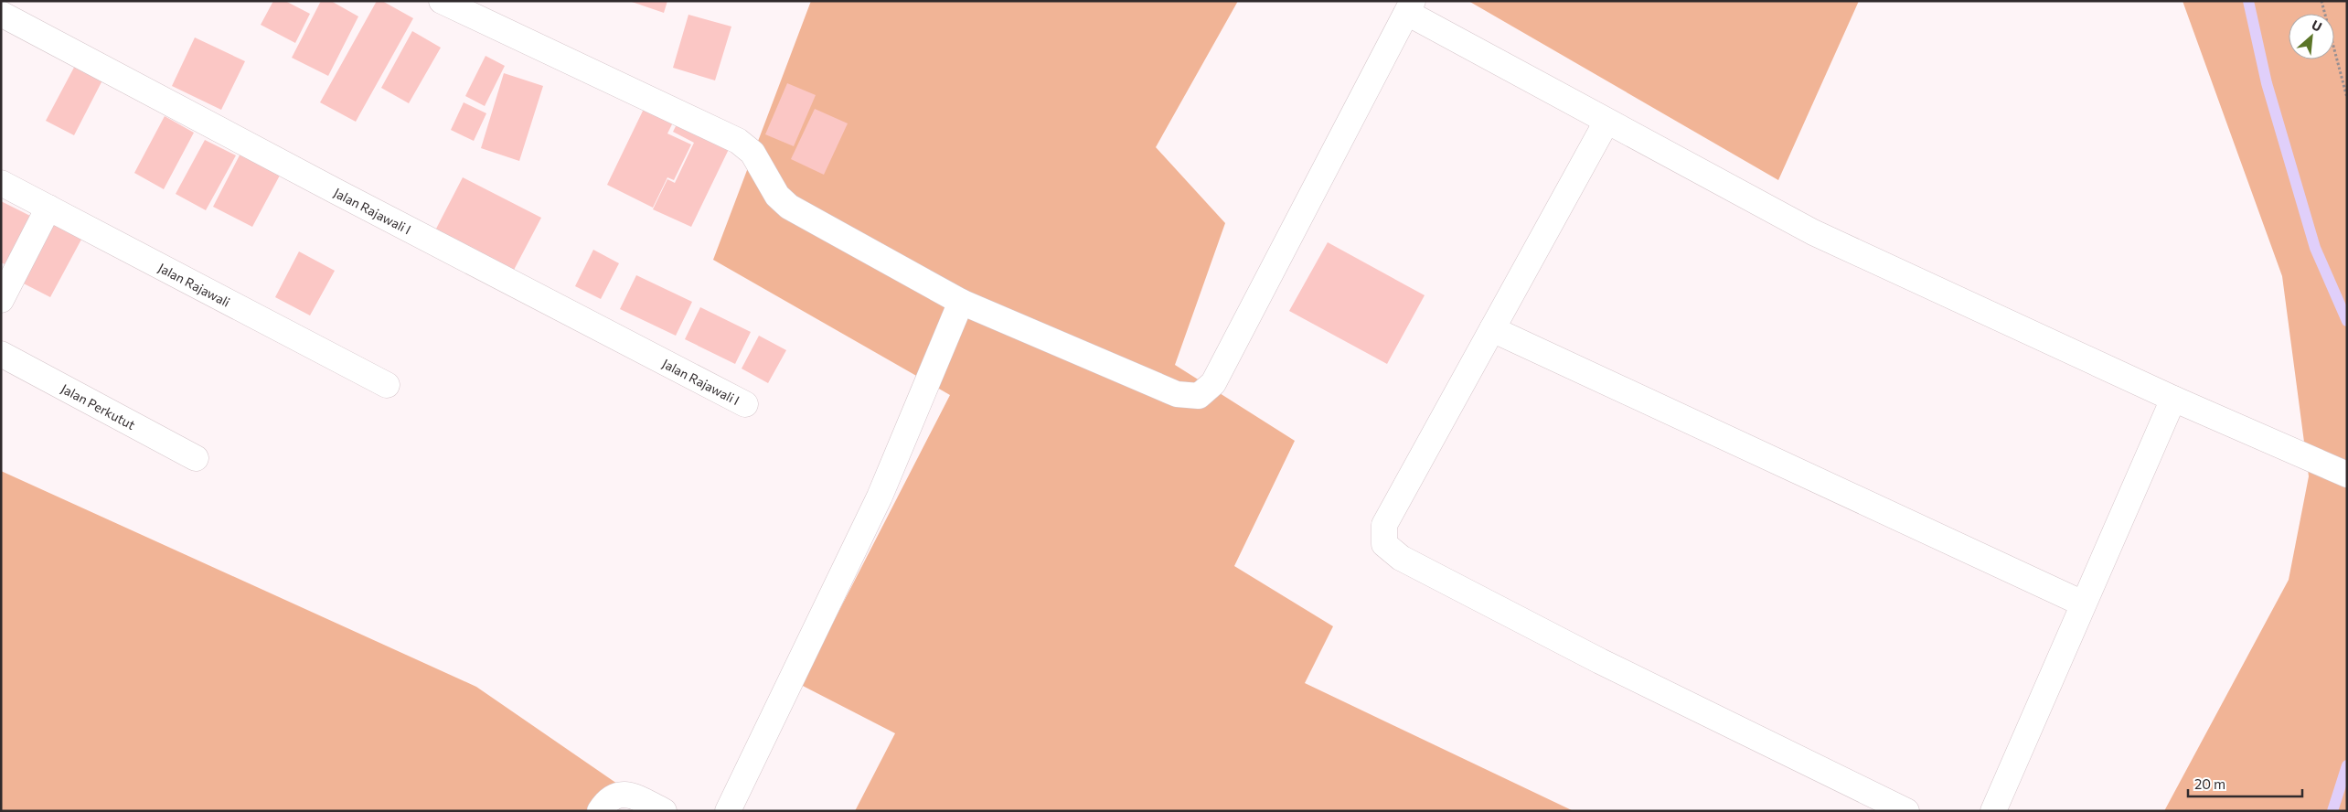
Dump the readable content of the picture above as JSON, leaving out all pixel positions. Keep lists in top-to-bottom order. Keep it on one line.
{"streets":{"street":["Jalan Rajawali I","Jalan Rajawali","Jalan Perkutut"]},"scale_bar":"20 m","north":"top right"}
